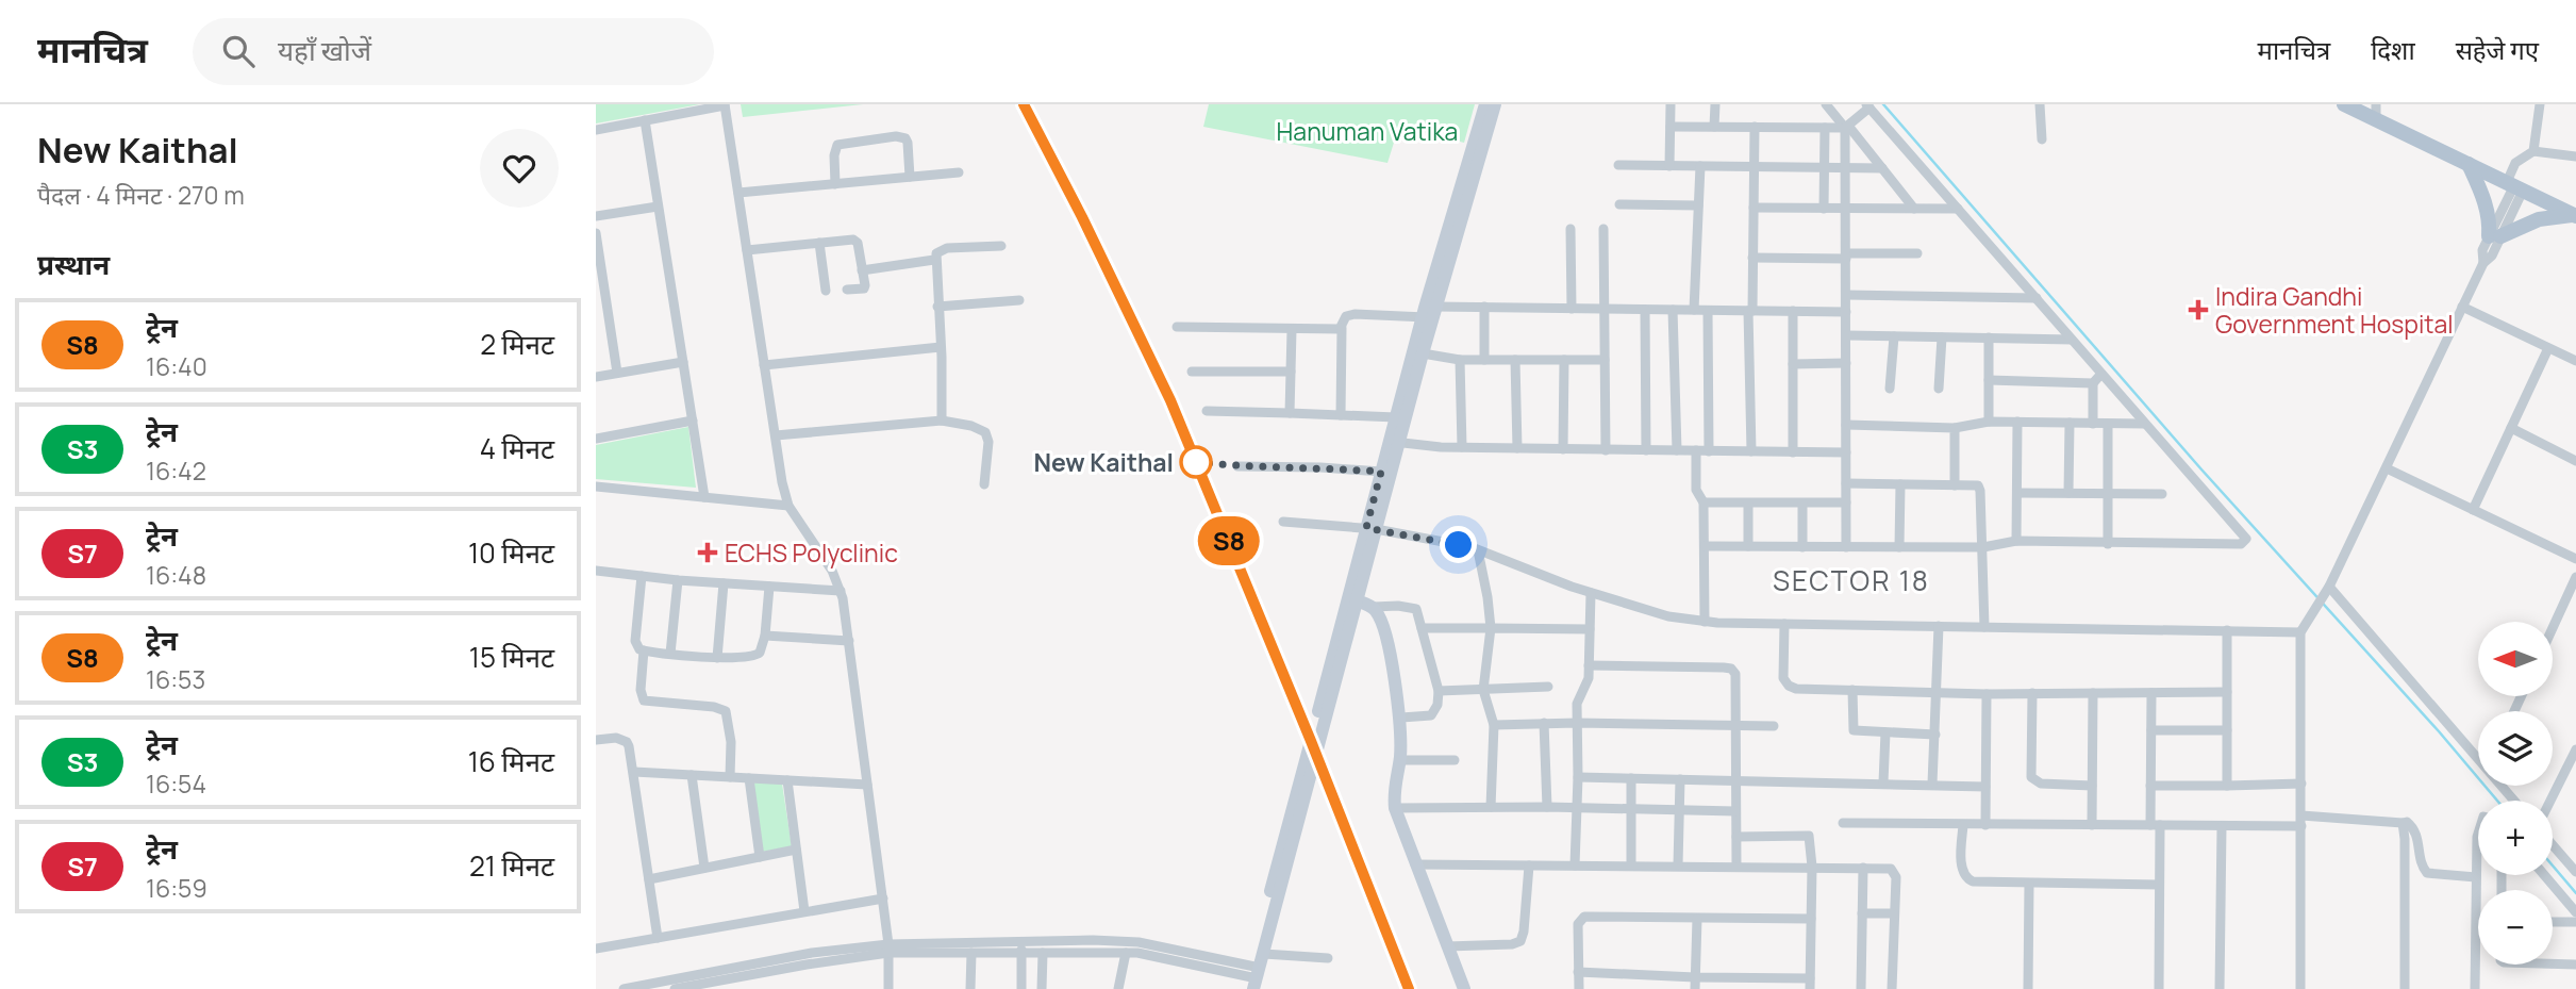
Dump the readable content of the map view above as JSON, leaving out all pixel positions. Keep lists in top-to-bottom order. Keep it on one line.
{"districts":["SECTOR 18"],"parks":["Hanuman Vatika"],"places":{"health":["Indira Gandhi Government Hospital","ECHS Polyclinic"],"other":["New Kaithal"]},"north":"left","page":{"header":"मानचित्र","search":"यहाँ खोजें","nav":["मानचित्र","दिशा","सहेजे गए"],"heading":[["New Kaithal","पैदल · 4 मिनट · 270 m"],"प्रस्थान"],"on_map":"S8","list":[{"mark":"S8","name":"ट्रेन","note":"16:40","value":"2 मिनट"},{"mark":"S3","name":"ट्रेन","note":"16:42","value":"4 मिनट"},{"mark":"S7","name":"ट्रेन","note":"16:48","value":"10 मिनट"},{"mark":"S8","name":"ट्रेन","note":"16:53","value":"15 मिनट"},{"mark":"S3","name":"ट्रेन","note":"16:54","value":"16 मिनट"},{"mark":"S7","name":"ट्रेन","note":"16:59","value":"21 मिनट"}],"map_buttons":["+","−"]}}
